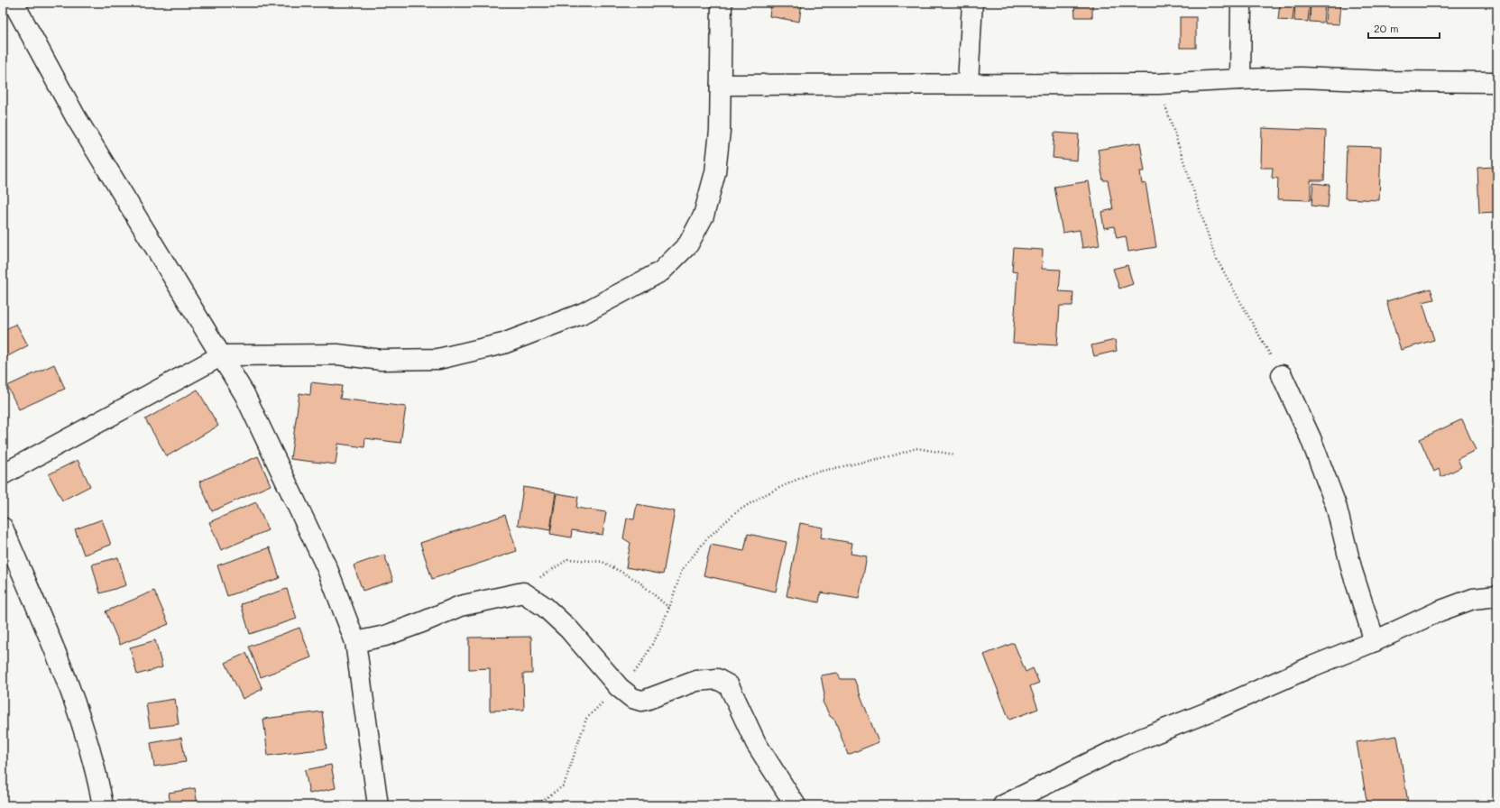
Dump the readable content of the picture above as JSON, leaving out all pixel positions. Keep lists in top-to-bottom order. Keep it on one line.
{"scale_bar":"20 m"}
